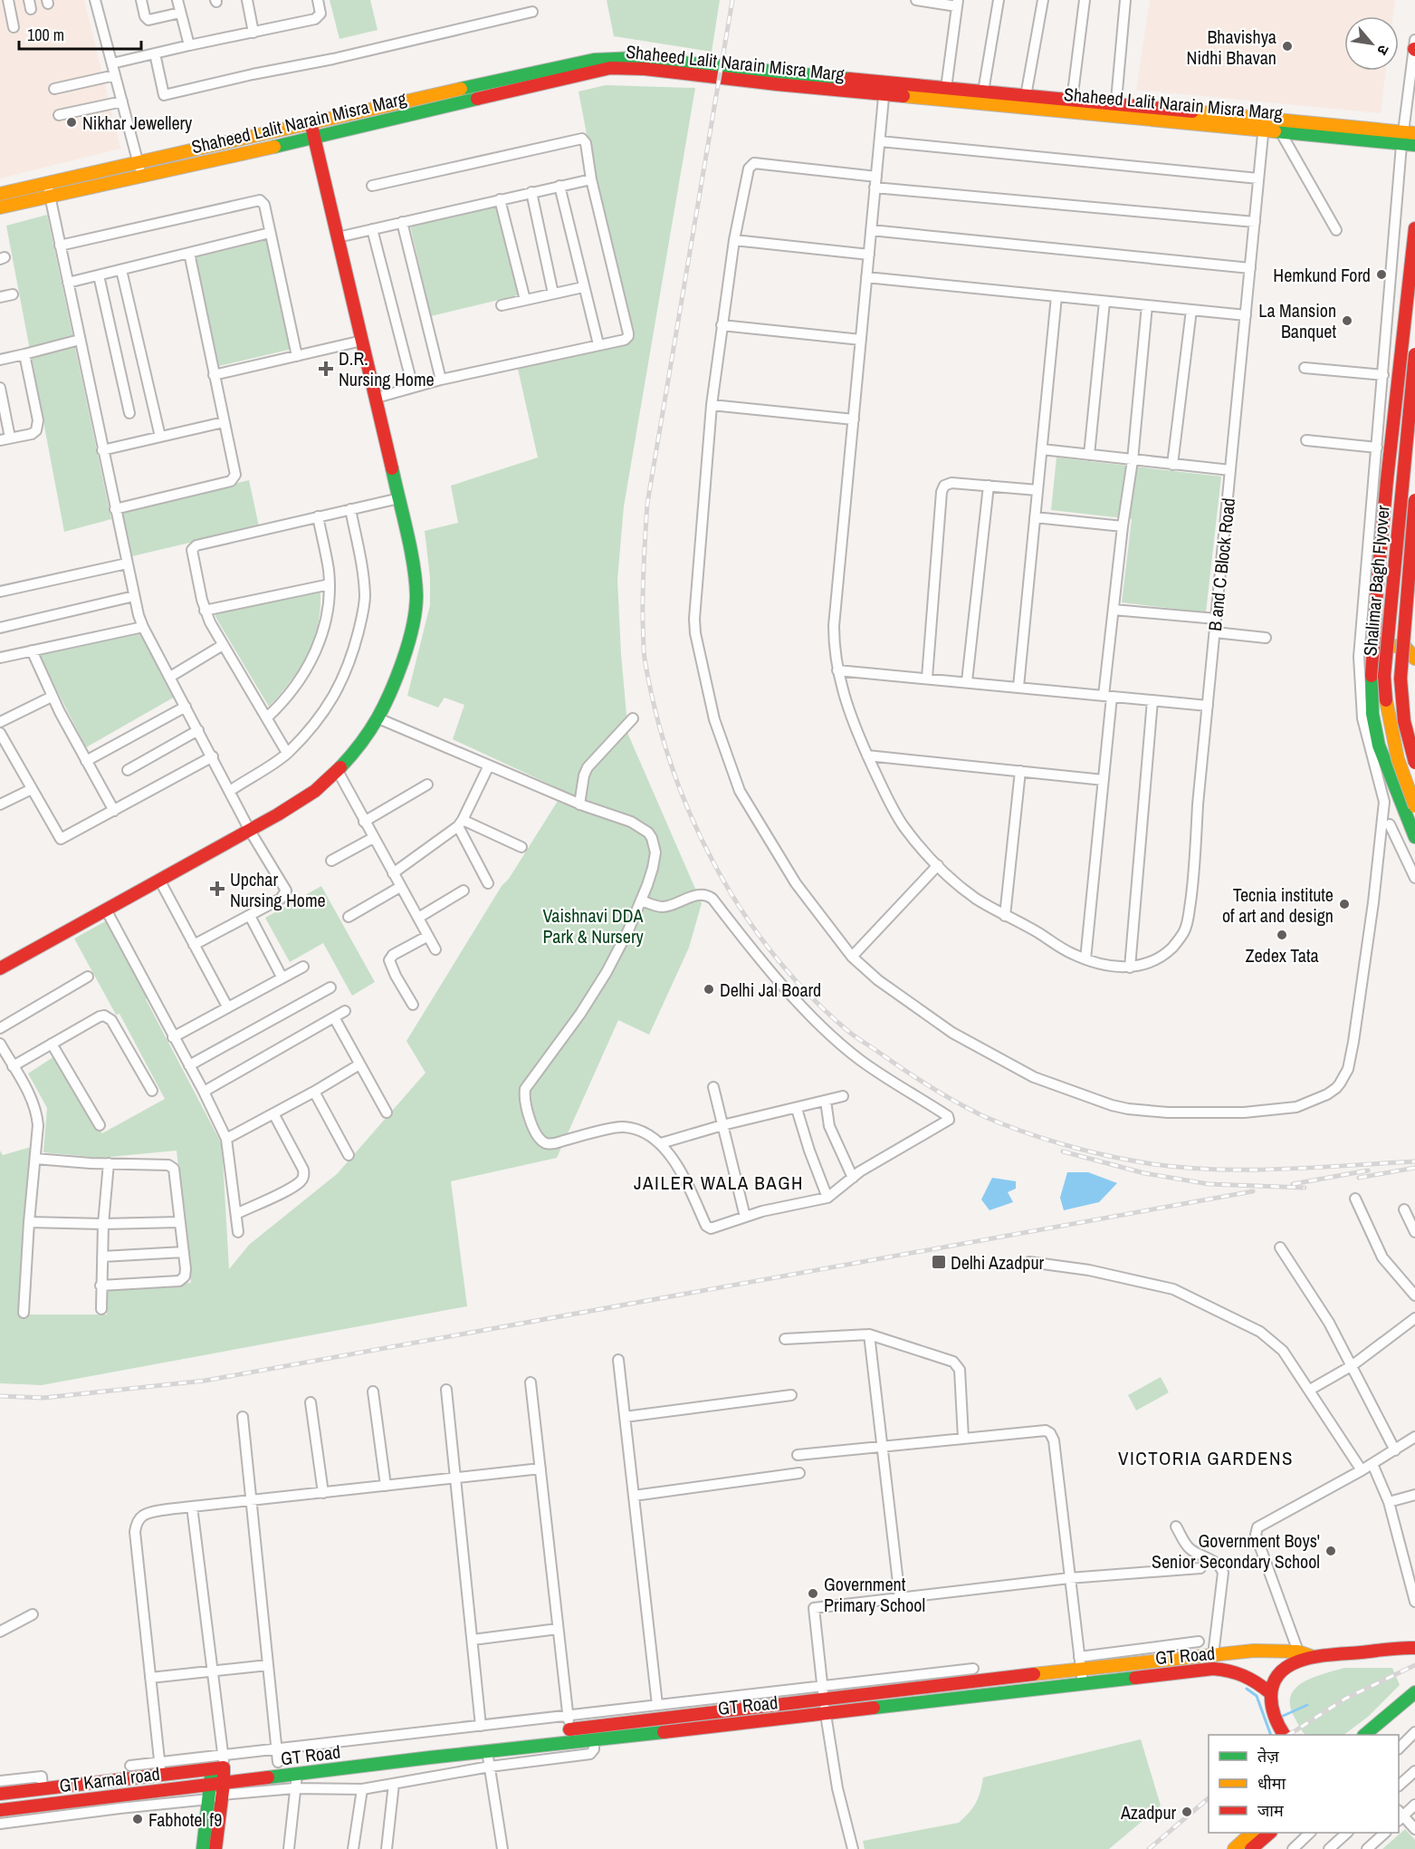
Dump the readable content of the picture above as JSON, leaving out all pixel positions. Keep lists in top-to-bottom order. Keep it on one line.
{"streets":{"street":["Shaheed Lalit Narain Misra Marg","B and C Block Road","Shalimar Bagh Flyover","GT Road","GT Karnal road"]},"crossings":[["Shaheed Lalit Narain Misra Marg","B and C Block Road"],["GT Road","GT Karnal road"]],"districts":["JAILER WALA BAGH","VICTORIA GARDENS"],"parks":["Vaishnavi DDA Park & Nursery"],"places":{"other":["Bhavishya Nidhi Bhavan","Nikhar Jewellery","Hemkund Ford","La Mansion Banquet","Tecnia institute of art and design","Zedex Tata","Delhi Jal Board","Government Boys' Senior Secondary School","Government Primary School","Azadpur","Fabhotel f9"],"health":["D.R. Nursing Home","Upchar Nursing Home"],"transit":["Delhi Azadpur"]},"legend":["तेज़","धीमा","जाम"],"scale_bar":"100 m","north":"bottom right"}
